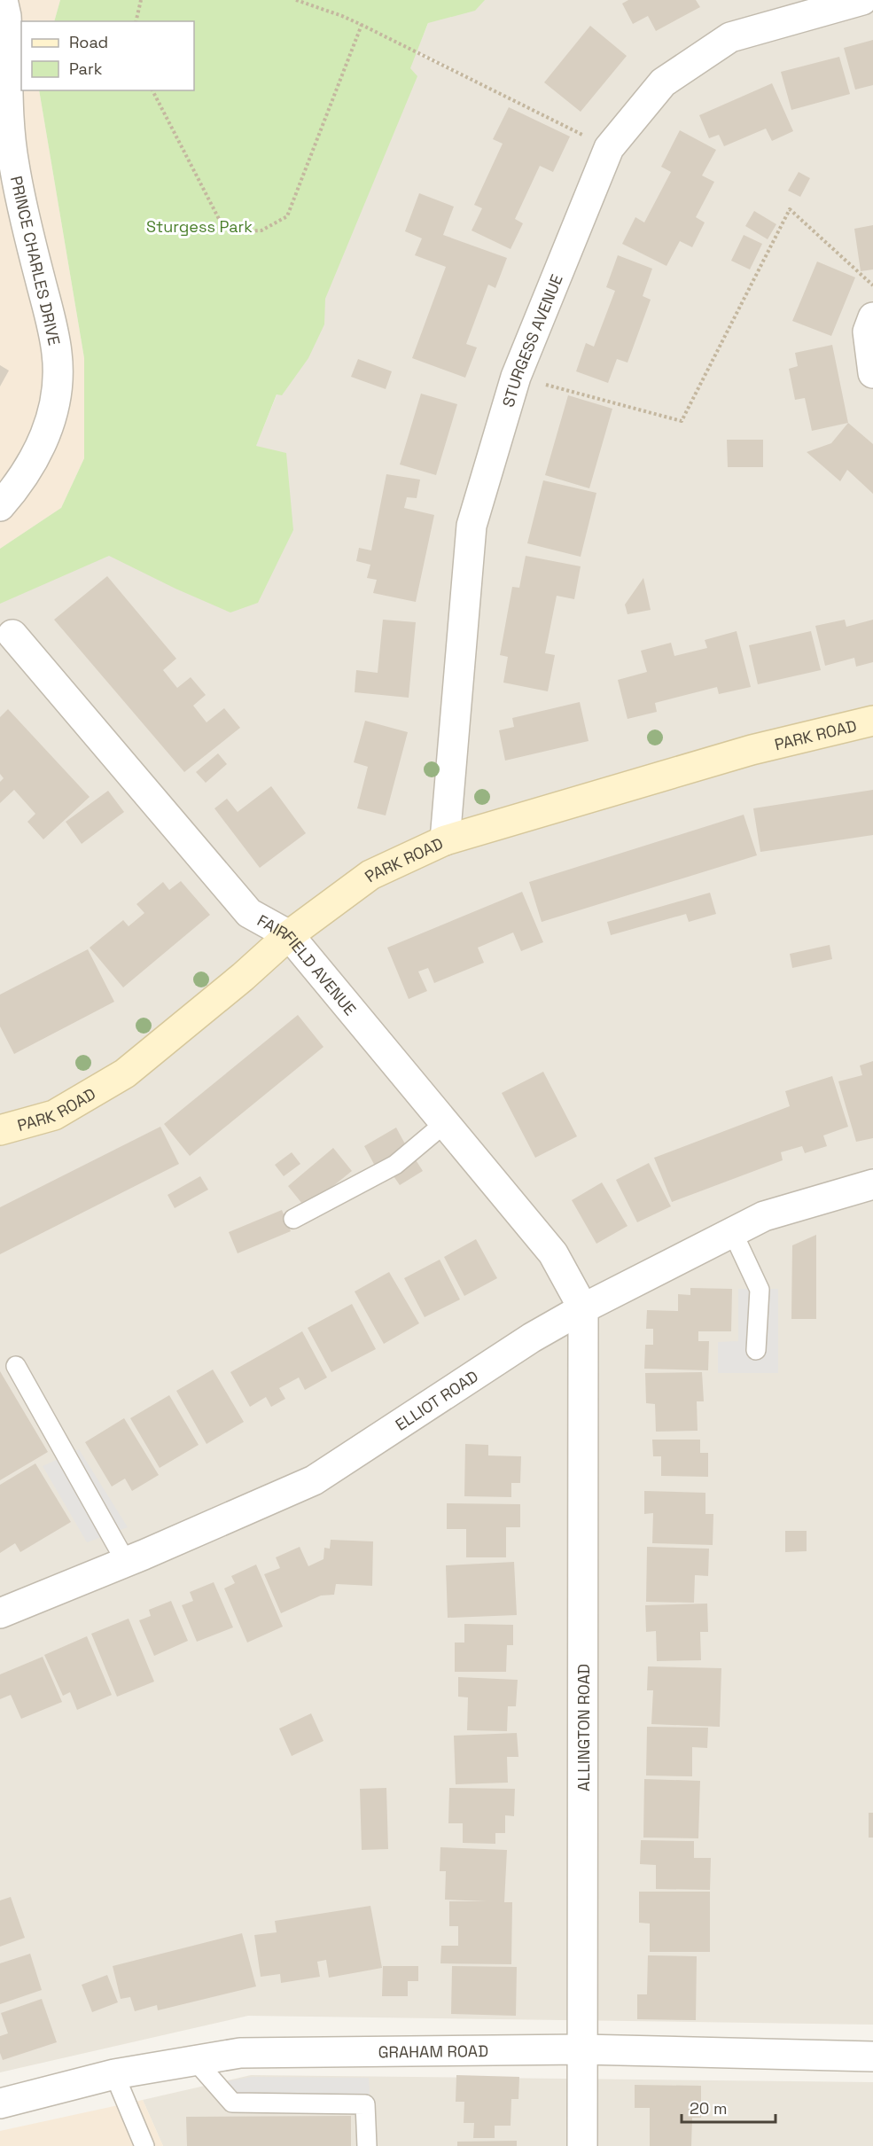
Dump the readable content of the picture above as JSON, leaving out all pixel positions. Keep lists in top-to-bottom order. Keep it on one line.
{"streets":{"street":["PRINCE CHARLES DRIVE","STURGESS AVENUE","PARK ROAD","FAIRFIELD AVENUE","ELLIOT ROAD","ALLINGTON ROAD","GRAHAM ROAD"]},"crossings":[["STURGESS AVENUE","PARK ROAD"],["PARK ROAD","FAIRFIELD AVENUE"],["FAIRFIELD AVENUE","ELLIOT ROAD"],["FAIRFIELD AVENUE","ALLINGTON ROAD"],["ELLIOT ROAD","ALLINGTON ROAD"],["ALLINGTON ROAD","GRAHAM ROAD"]],"parks":["Sturgess Park"],"legend":["Road","Park"],"scale_bar":"20 m"}
